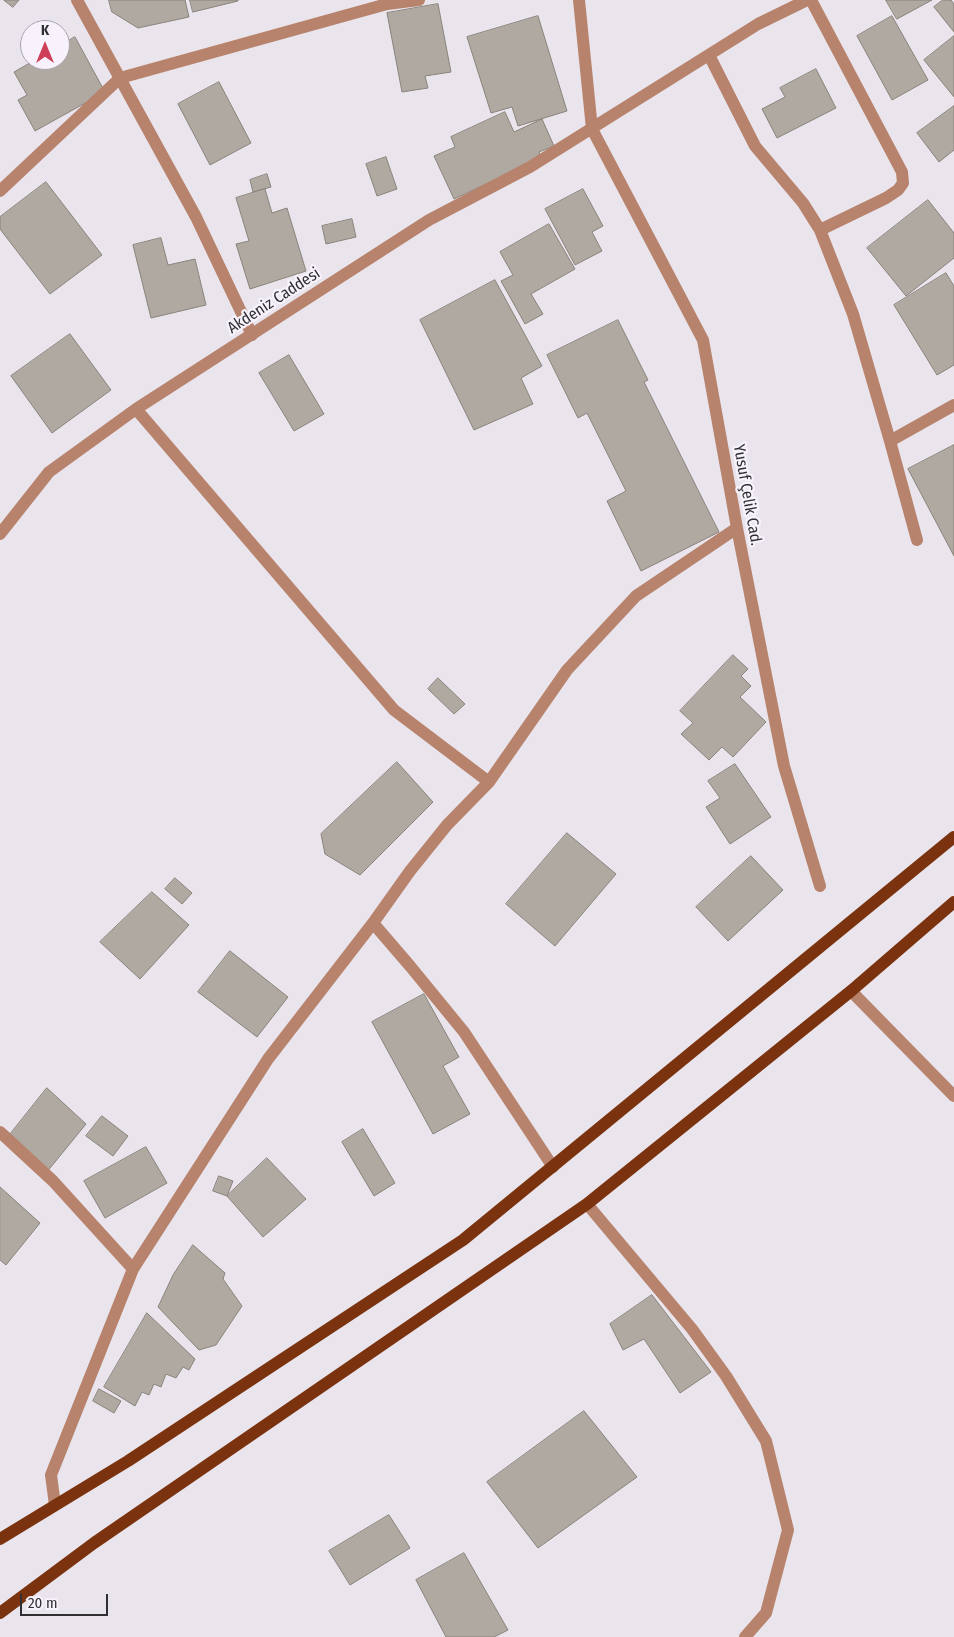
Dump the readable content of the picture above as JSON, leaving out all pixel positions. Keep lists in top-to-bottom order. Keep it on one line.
{"streets":{"street":["Akdeniz Caddesi","Yusuf Çelik Cad."]},"crossings":[["Akdeniz Caddesi","Yusuf Çelik Cad."]],"scale_bar":"20 m","north":"top"}
